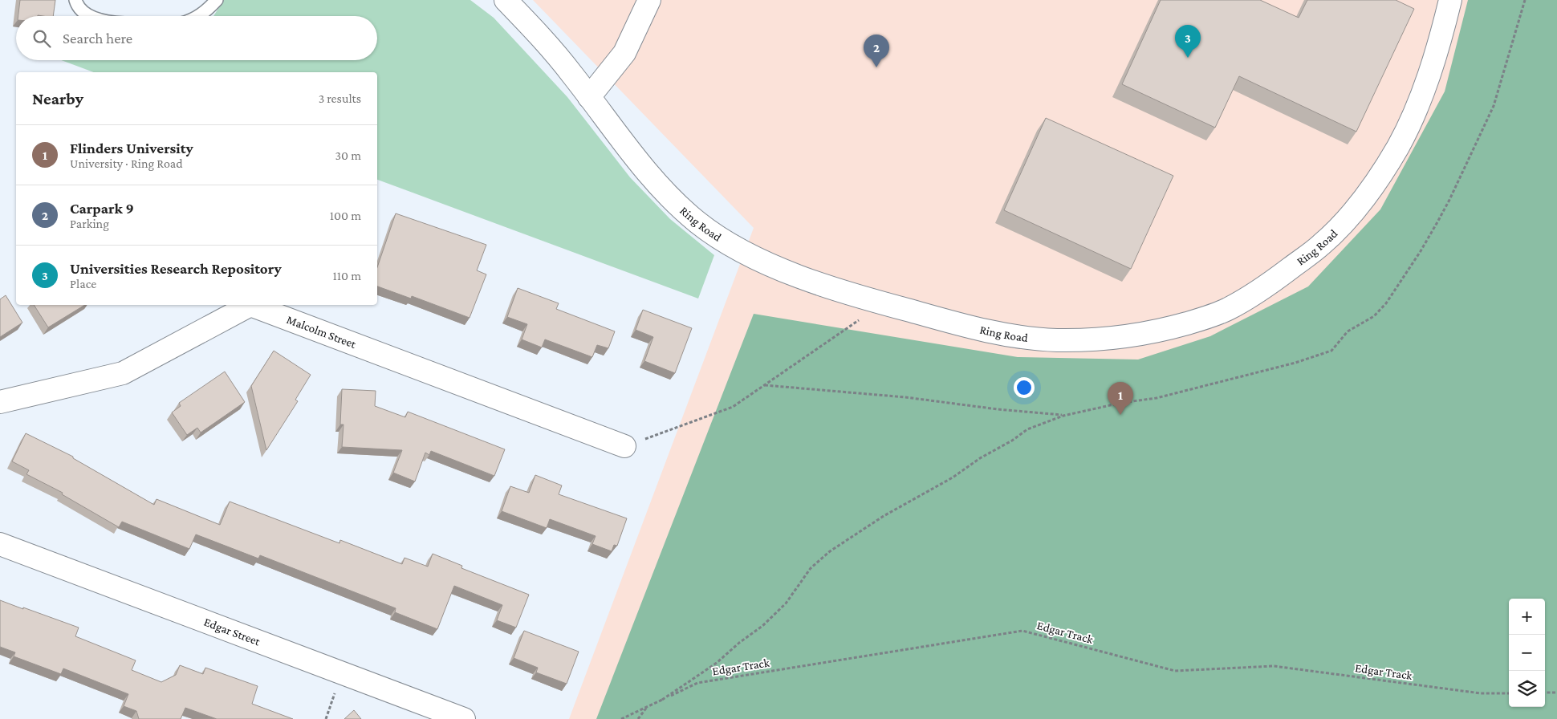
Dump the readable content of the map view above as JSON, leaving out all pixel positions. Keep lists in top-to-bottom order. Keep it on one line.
{"streets":{"street":["Ring Road","Malcolm Street","Edgar Street"],"path":["Edgar Track"]},"page":{"search":"Search here","pins":["3","2","1"],"heading":["Nearby","3 results"],"list":[{"mark":"1","name":"Flinders University","note":"University · Ring Road","value":"30 m"},{"mark":"2","name":"Carpark 9","note":"Parking","value":"100 m"},{"mark":"3","name":"Universities Research Repository","note":"Place","value":"110 m"}],"map_buttons":["+","−"]}}
